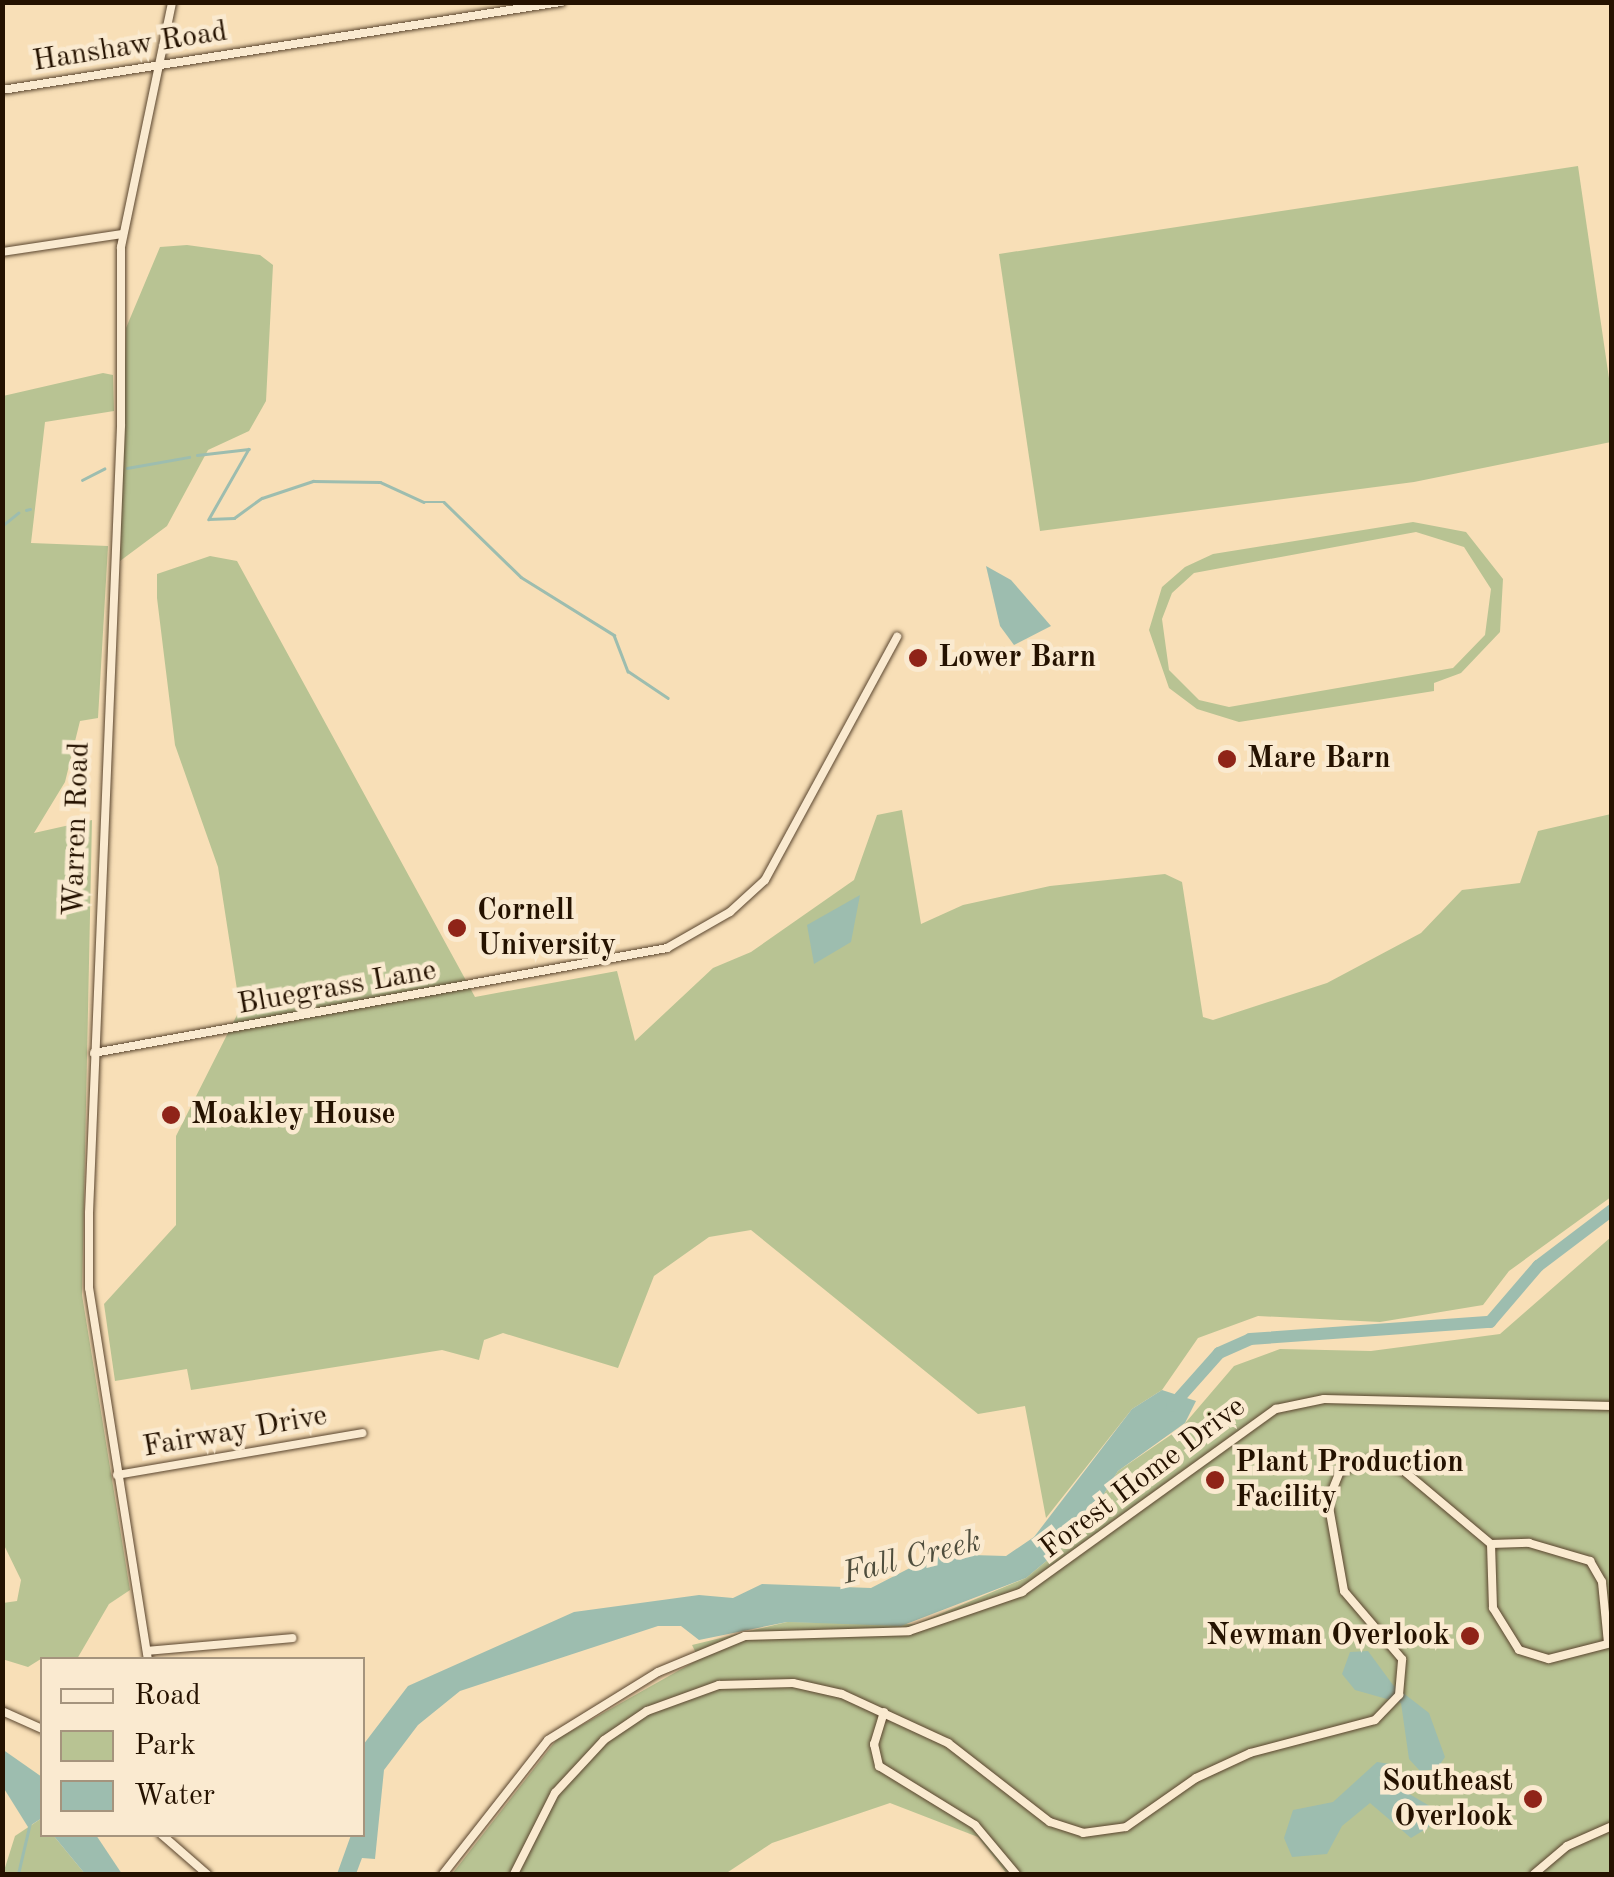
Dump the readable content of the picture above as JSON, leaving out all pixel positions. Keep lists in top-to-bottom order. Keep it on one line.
{"streets":{"street":["Hanshaw Road","Warren Road","Bluegrass Lane","Fairway Drive","Forest Home Drive"]},"crossings":[["Hanshaw Road","Warren Road"],["Warren Road","Bluegrass Lane"],["Warren Road","Fairway Drive"]],"water":["Fall Creek"],"places":["Lower Barn","Mare Barn","Cornell University","Moakley House","Plant Production Facility","Newman Overlook","Southeast Overlook"],"legend":["Road","Park","Water"]}
